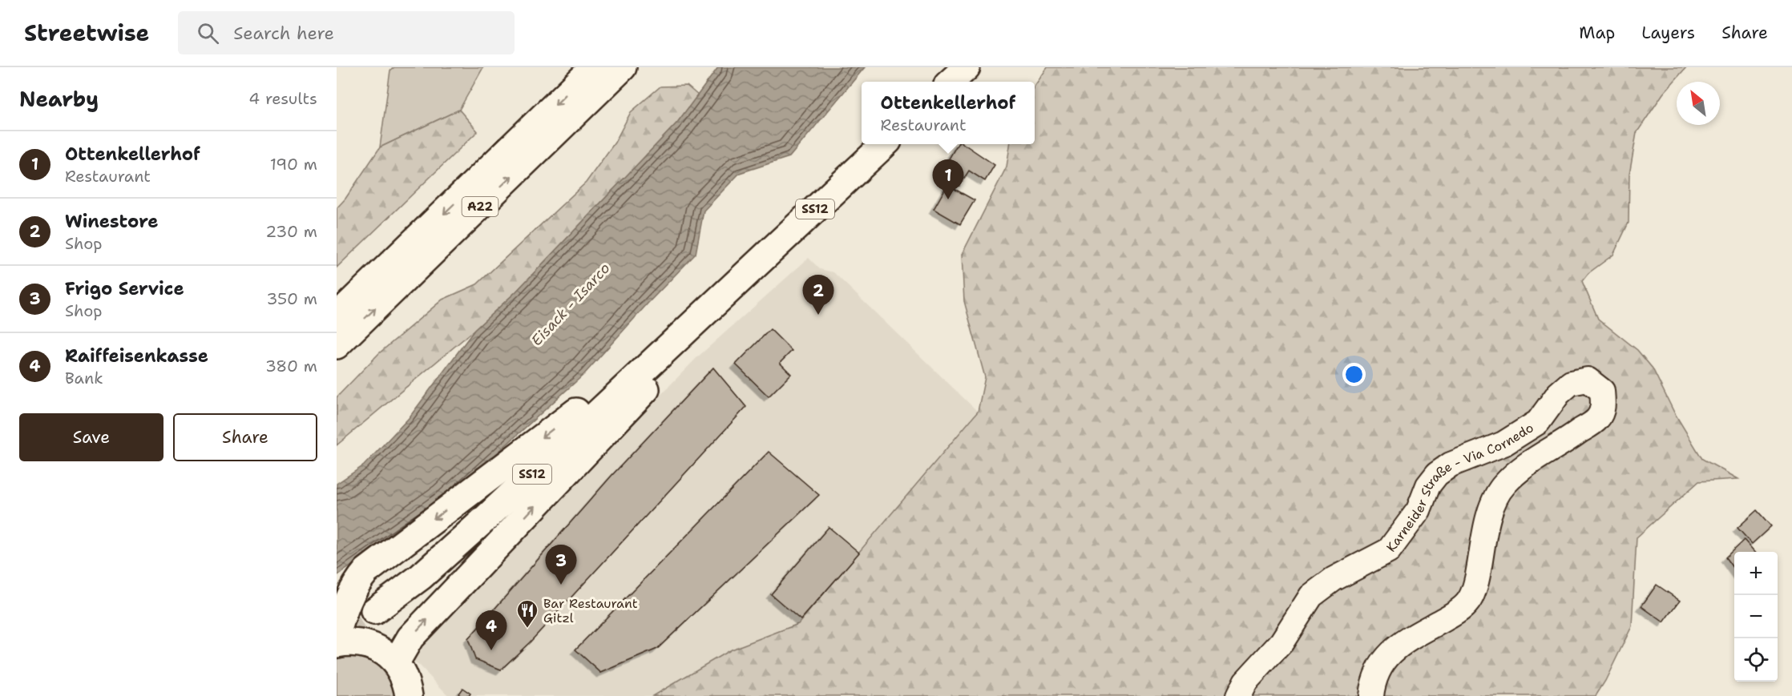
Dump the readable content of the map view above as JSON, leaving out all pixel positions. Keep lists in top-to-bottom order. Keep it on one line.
{"streets":{"main road":["A22","SS12"],"street":["Karneider Straße - Via Cornedo"]},"water":["Eisack - Isarco"],"places":{"restaurant":["Bar Restaurant Gitzl"]},"north":"top left","page":{"header":"Streetwise","search":"Search here","nav":["Map","Layers","Share"],"heading":["Nearby","4 results"],"popup":["Ottenkellerhof","Restaurant"],"list":[{"mark":"1","name":"Ottenkellerhof","note":"Restaurant","value":"190 m"},{"mark":"2","name":"Winestore","note":"Shop","value":"230 m"},{"mark":"3","name":"Frigo Service","note":"Shop","value":"350 m"},{"mark":"4","name":"Raiffeisenkasse","note":"Bank","value":"380 m"}],"pins":["1","2","3","4"],"buttons":["Save","Share"],"map_buttons":["+","−"]}}
